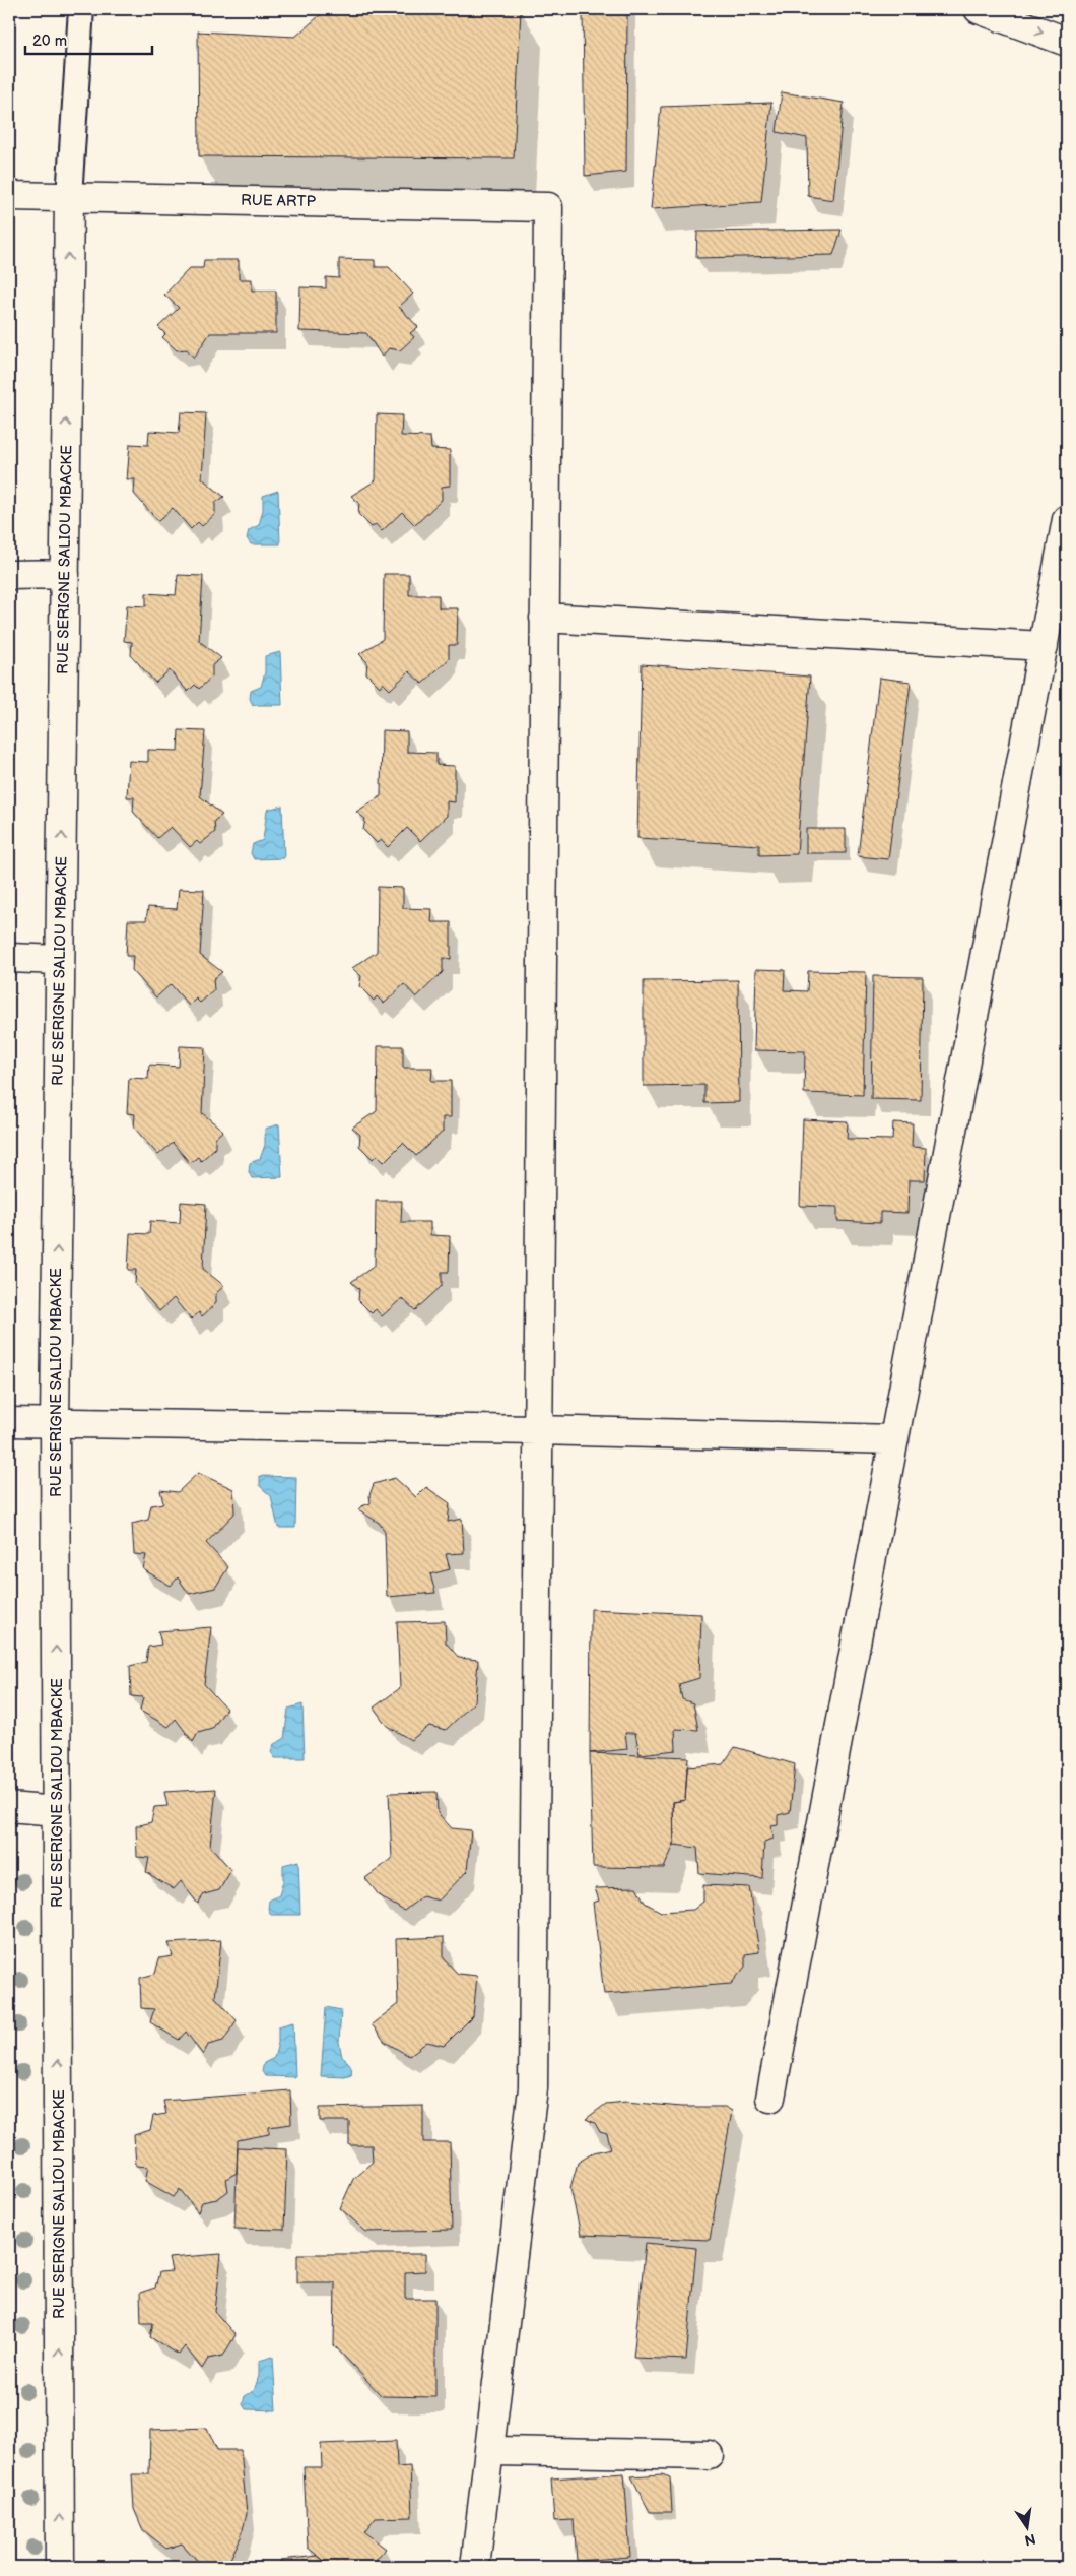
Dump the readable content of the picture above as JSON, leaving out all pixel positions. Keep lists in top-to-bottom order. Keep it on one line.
{"streets":{"main road":["RUE ARTP","RUE SERIGNE SALIOU MBACKE"]},"crossings":[["RUE ARTP","RUE SERIGNE SALIOU MBACKE"]],"one_way":["RUE SERIGNE SALIOU MBACKE"],"scale_bar":"20 m","north":"bottom"}
